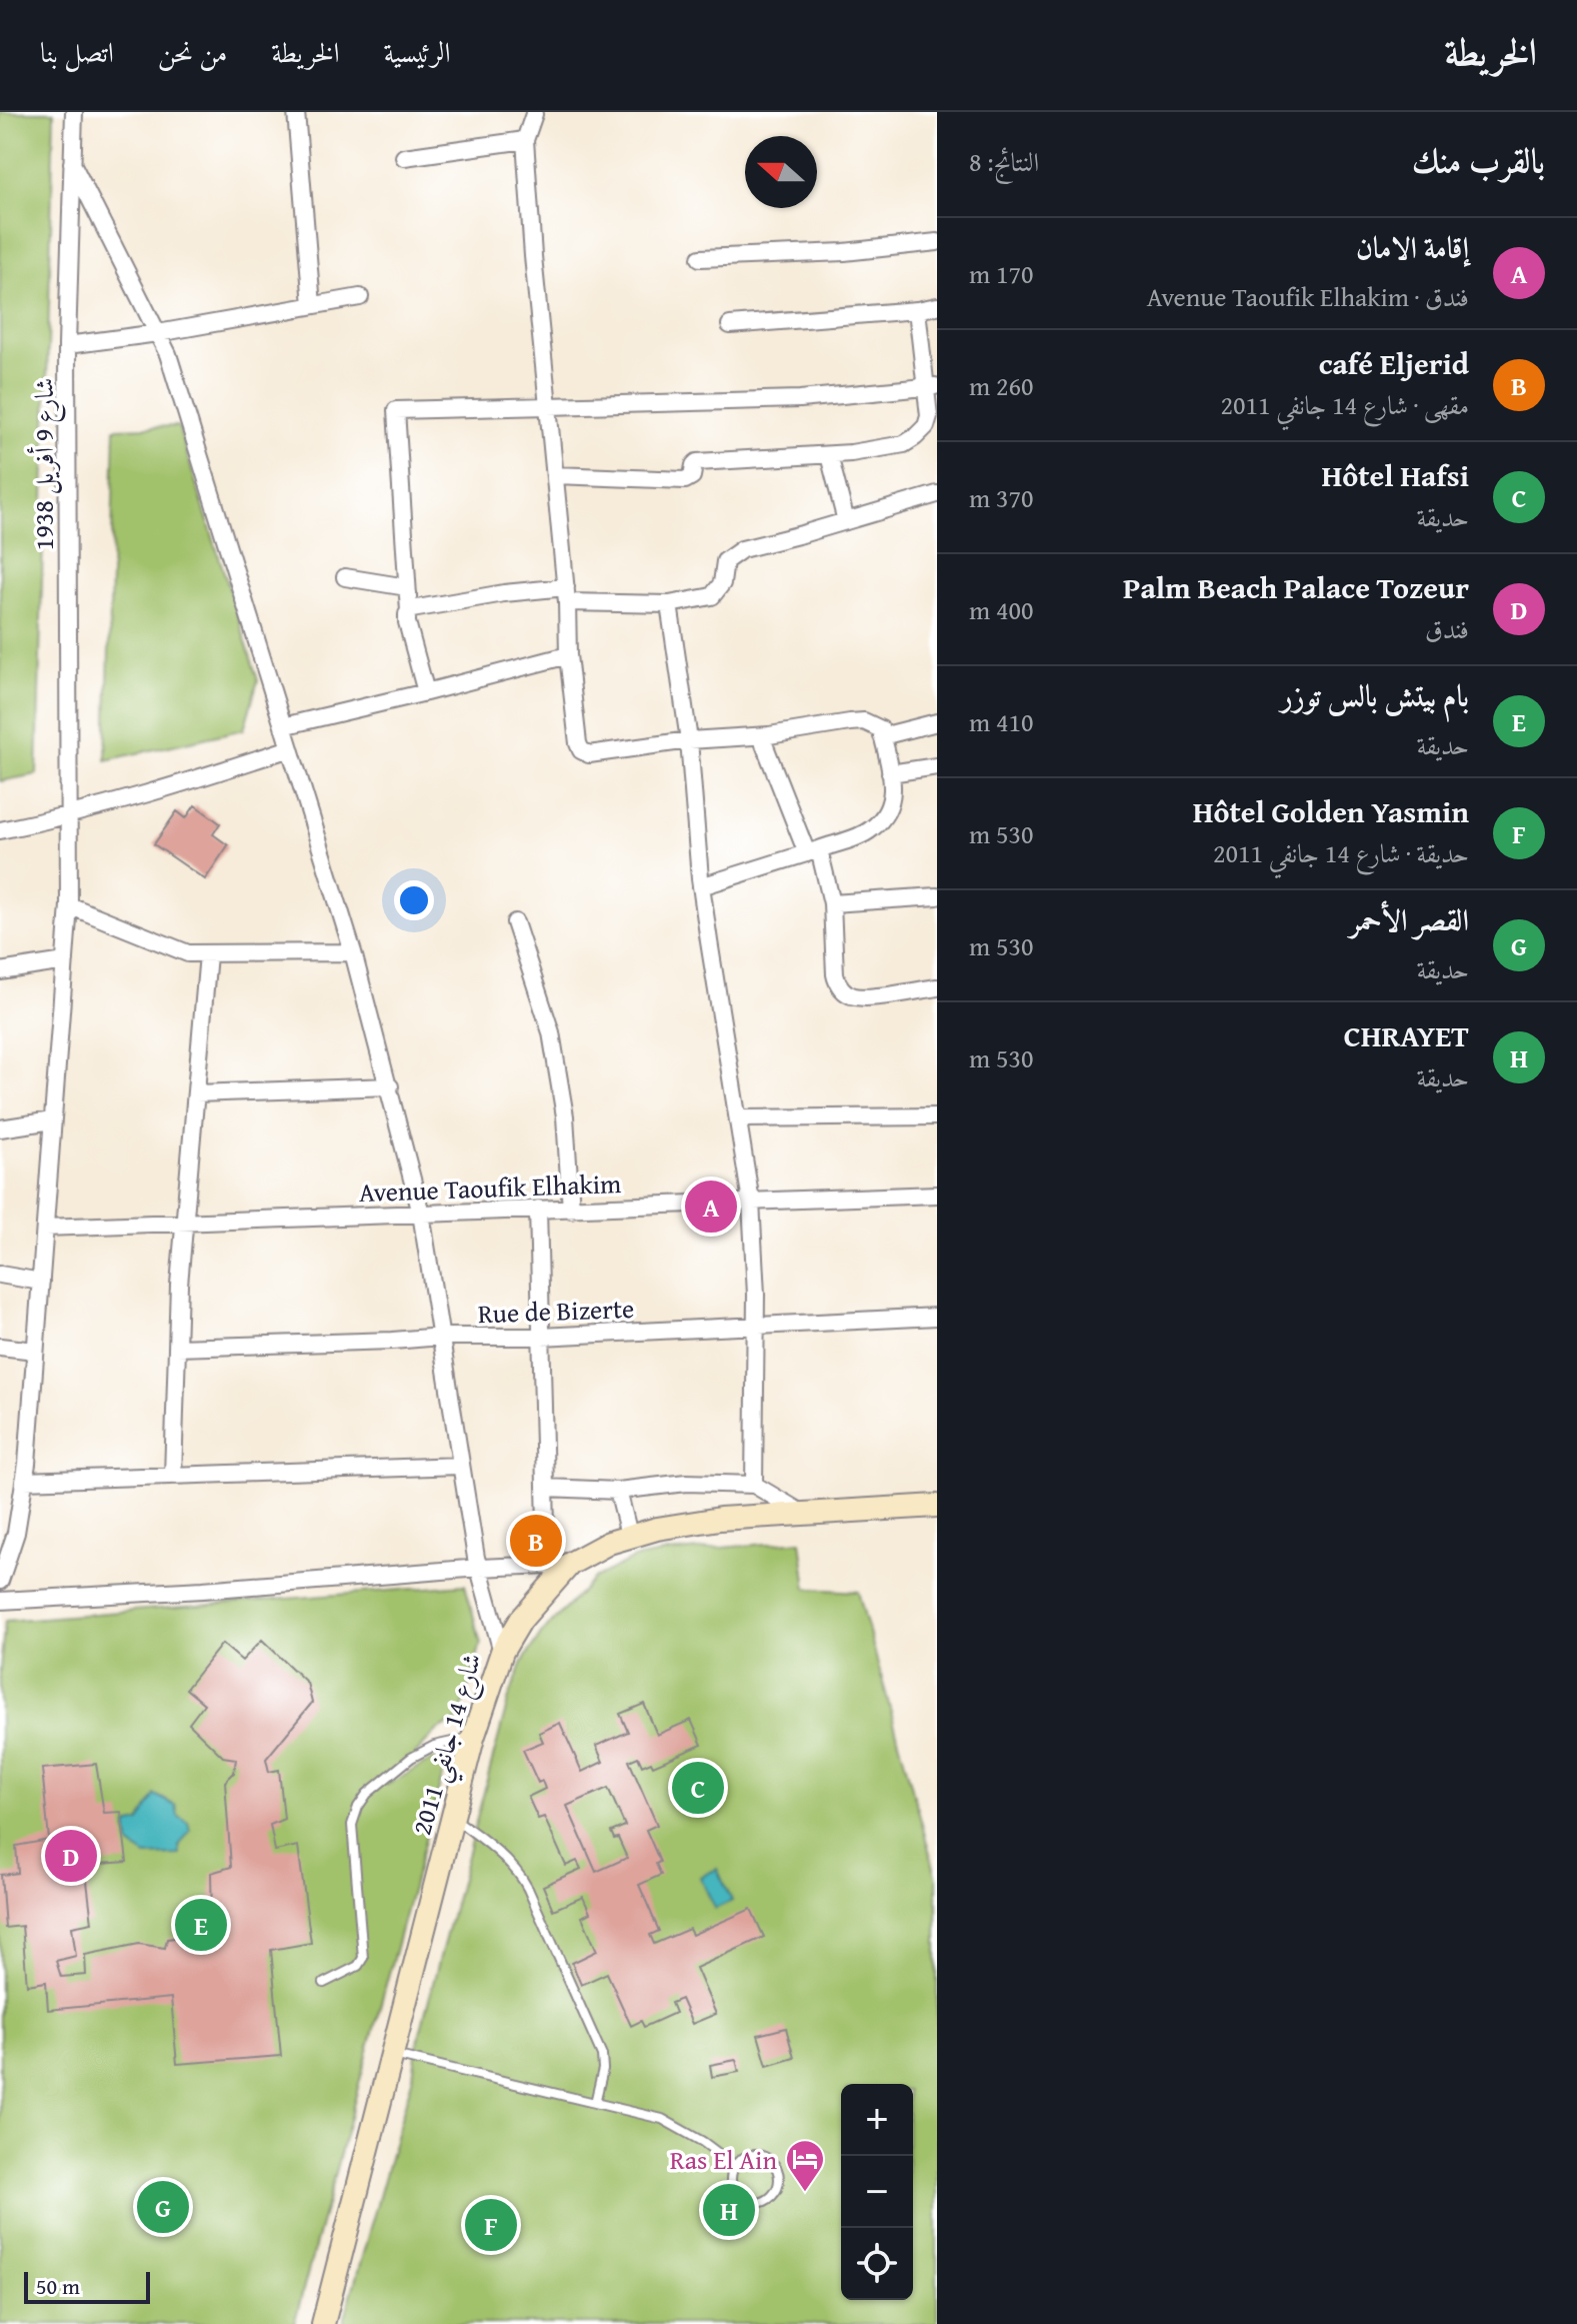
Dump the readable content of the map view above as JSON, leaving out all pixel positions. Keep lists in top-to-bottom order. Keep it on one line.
{"streets":{"main road":["شارع 14 جانفي 2011"],"street":["شارع 9 أفريل 1938","Avenue Taoufik Elhakim","Rue de Bizerte"]},"crossings":[["شارع 9 أفريل 1938","Avenue Taoufik Elhakim"]],"places":{"hotel":["Ras El Ain"]},"scale_bar":"50 m","north":"left","page":{"header":"الخريطة","nav":["الرئيسية","الخريطة","من نحن","اتصل بنا"],"heading":["بالقرب منك","النتائج: 8"],"list":[{"mark":"A","name":"إقامة الامان","note":"فندق · Avenue Taoufik Elhakim","value":"170 m"},{"mark":"B","name":"café Eljerid","note":"مقهى · شارع 14 جانفي 2011","value":"260 m"},{"mark":"C","name":"Hôtel Hafsi","note":"حديقة","value":"370 m"},{"mark":"D","name":"Palm Beach Palace Tozeur","note":"فندق","value":"400 m"},{"mark":"E","name":"بام بيتش بالس توزر","note":"حديقة","value":"410 m"},{"mark":"F","name":"Hôtel Golden Yasmin","note":"حديقة · شارع 14 جانفي 2011","value":"530 m"},{"mark":"G","name":"القصر الأحمر","note":"حديقة","value":"530 m"},{"mark":"H","name":"CHRAYET","note":"حديقة","value":"530 m"}],"pins":["A","B","C","D","E","G","H","F"],"map_buttons":["+","−"],"scale":"50 m"}}
